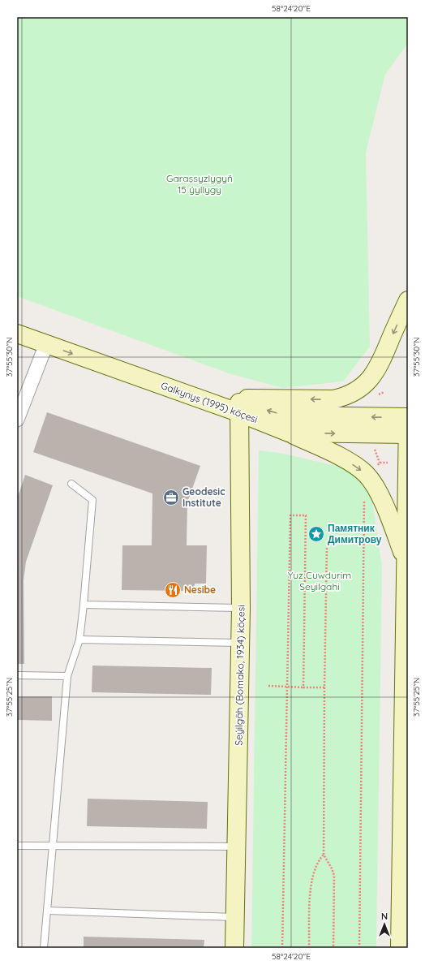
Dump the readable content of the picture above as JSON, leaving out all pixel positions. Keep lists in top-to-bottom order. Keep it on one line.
{"streets":{"street":["Galkynyş (1995) köçesi","Seýilgäh (Bomako, 1934) köçesi"]},"crossings":[["Galkynyş (1995) köçesi","Seýilgäh (Bomako, 1934) köçesi"]],"parks":["Garaşsyzlygyň 15 ýyllygy","Yuz Cuwdurim Seyilgahi"],"places":{"office":["Geodesic Institute"],"place":["Памятник Димитрову"],"restaurant":["Nesibe"]},"north":"top","coordinates":["58°24'20\"E","37°55'30\"N","37°55'25\"N"]}
